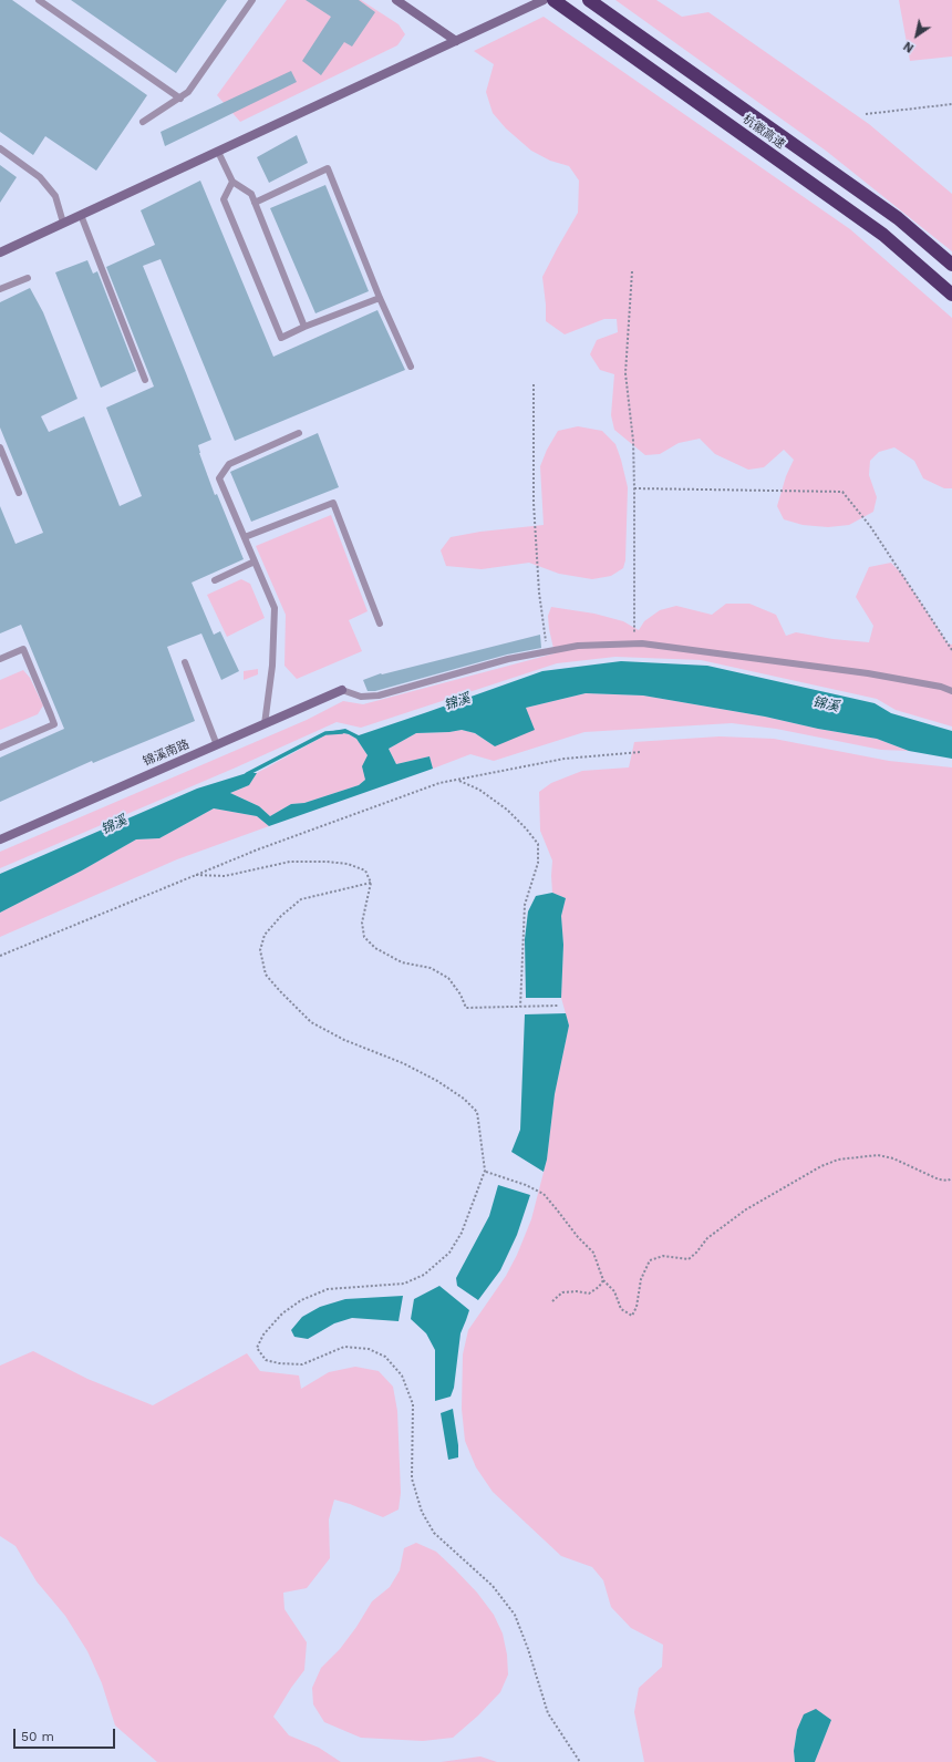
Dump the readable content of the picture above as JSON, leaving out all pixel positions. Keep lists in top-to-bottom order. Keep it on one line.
{"streets":{"highway":["杭徽高速"],"street":["锦溪南路"]},"water":["锦溪"],"scale_bar":"50 m","north":"bottom left"}
